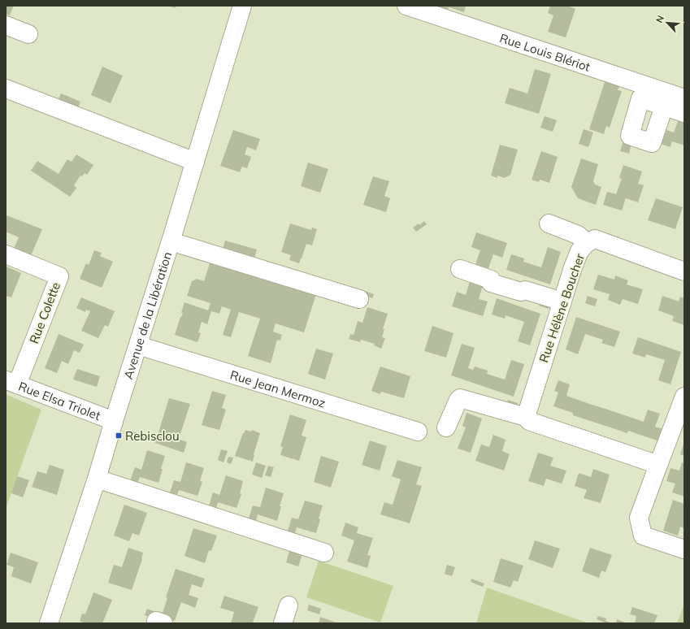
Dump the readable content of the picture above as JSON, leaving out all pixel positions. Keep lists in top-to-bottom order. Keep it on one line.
{"streets":{"street":["Rue Louis Blériot","Rue Hélène Boucher","Rue Colette","Avenue de la Libération","Rue Jean Mermoz","Rue Elsa Triolet"]},"crossings":[["Rue Colette","Rue Elsa Triolet"],["Avenue de la Libération","Rue Jean Mermoz"],["Avenue de la Libération","Rue Elsa Triolet"]],"places":{"transit":["Rebisclou"]},"north":"top left"}
